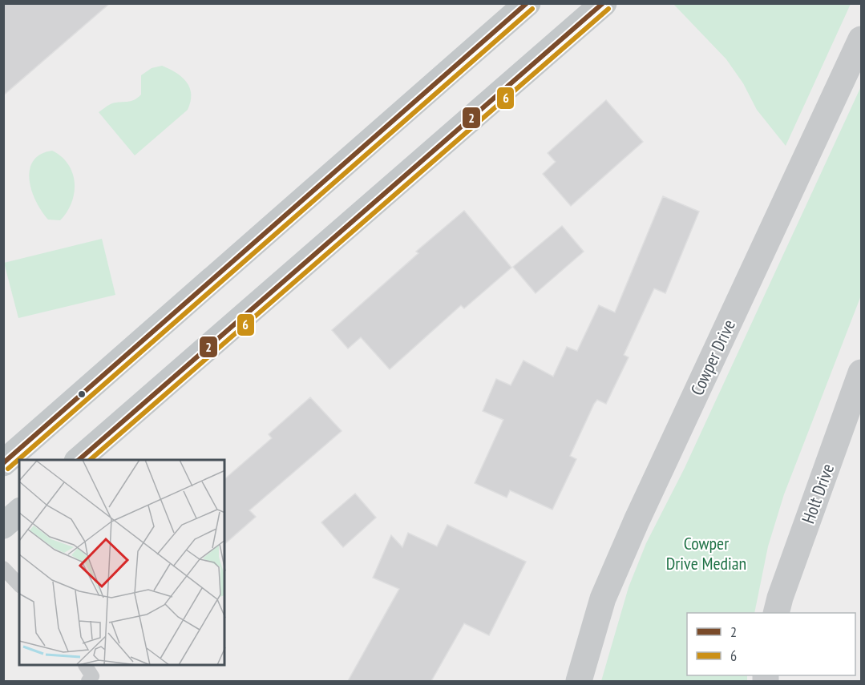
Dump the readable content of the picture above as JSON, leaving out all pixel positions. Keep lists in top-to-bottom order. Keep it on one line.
{"streets":{"street":["Cowper Drive","Holt Drive"]},"parks":["Cowper Drive Median"],"lines":["transit line 2","transit line 6"],"legend":["2","6"]}
